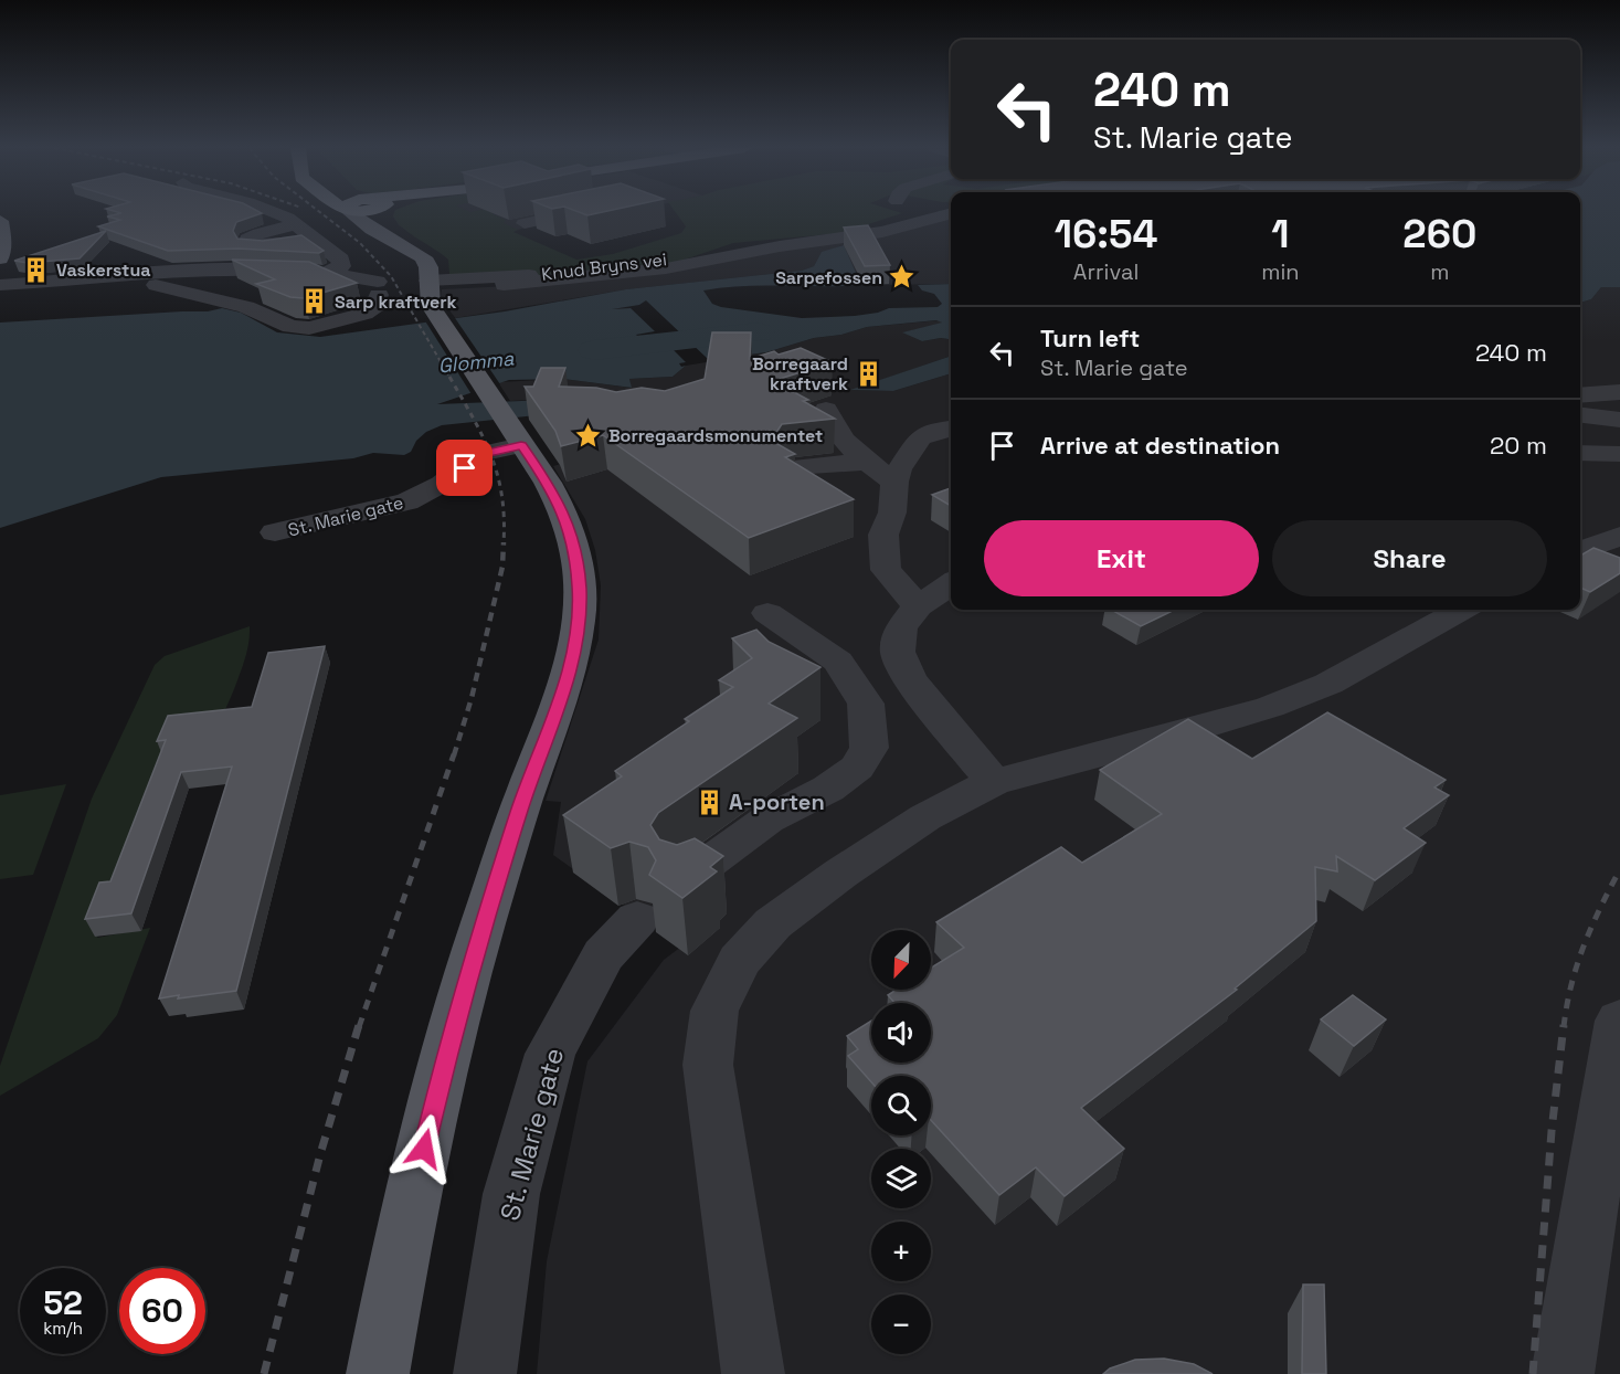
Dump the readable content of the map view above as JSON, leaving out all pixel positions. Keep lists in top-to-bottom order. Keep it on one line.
{"streets":{"street":["Knud Bryns vei","St. Marie gate"]},"water":["Glomma"],"places":{"building":["Vaskerstua","Sarp kraftverk","Borregaard kraftverk","A-porten"],"place":["Sarpefossen","Borregaardsmonumentet"]},"north":"bottom left","page":{"turn":["240 m","St. Marie gate"],"eta":["16:54","Arrival","1","min","260","m"],"list":[{"name":"Turn left","note":"St. Marie gate","value":"240 m"},{"name":"Arrive at destination","value":"20 m"}],"buttons":["Exit","Share"],"map_buttons":["+","−"],"speed":"52 km/h","limit":"60"}}
